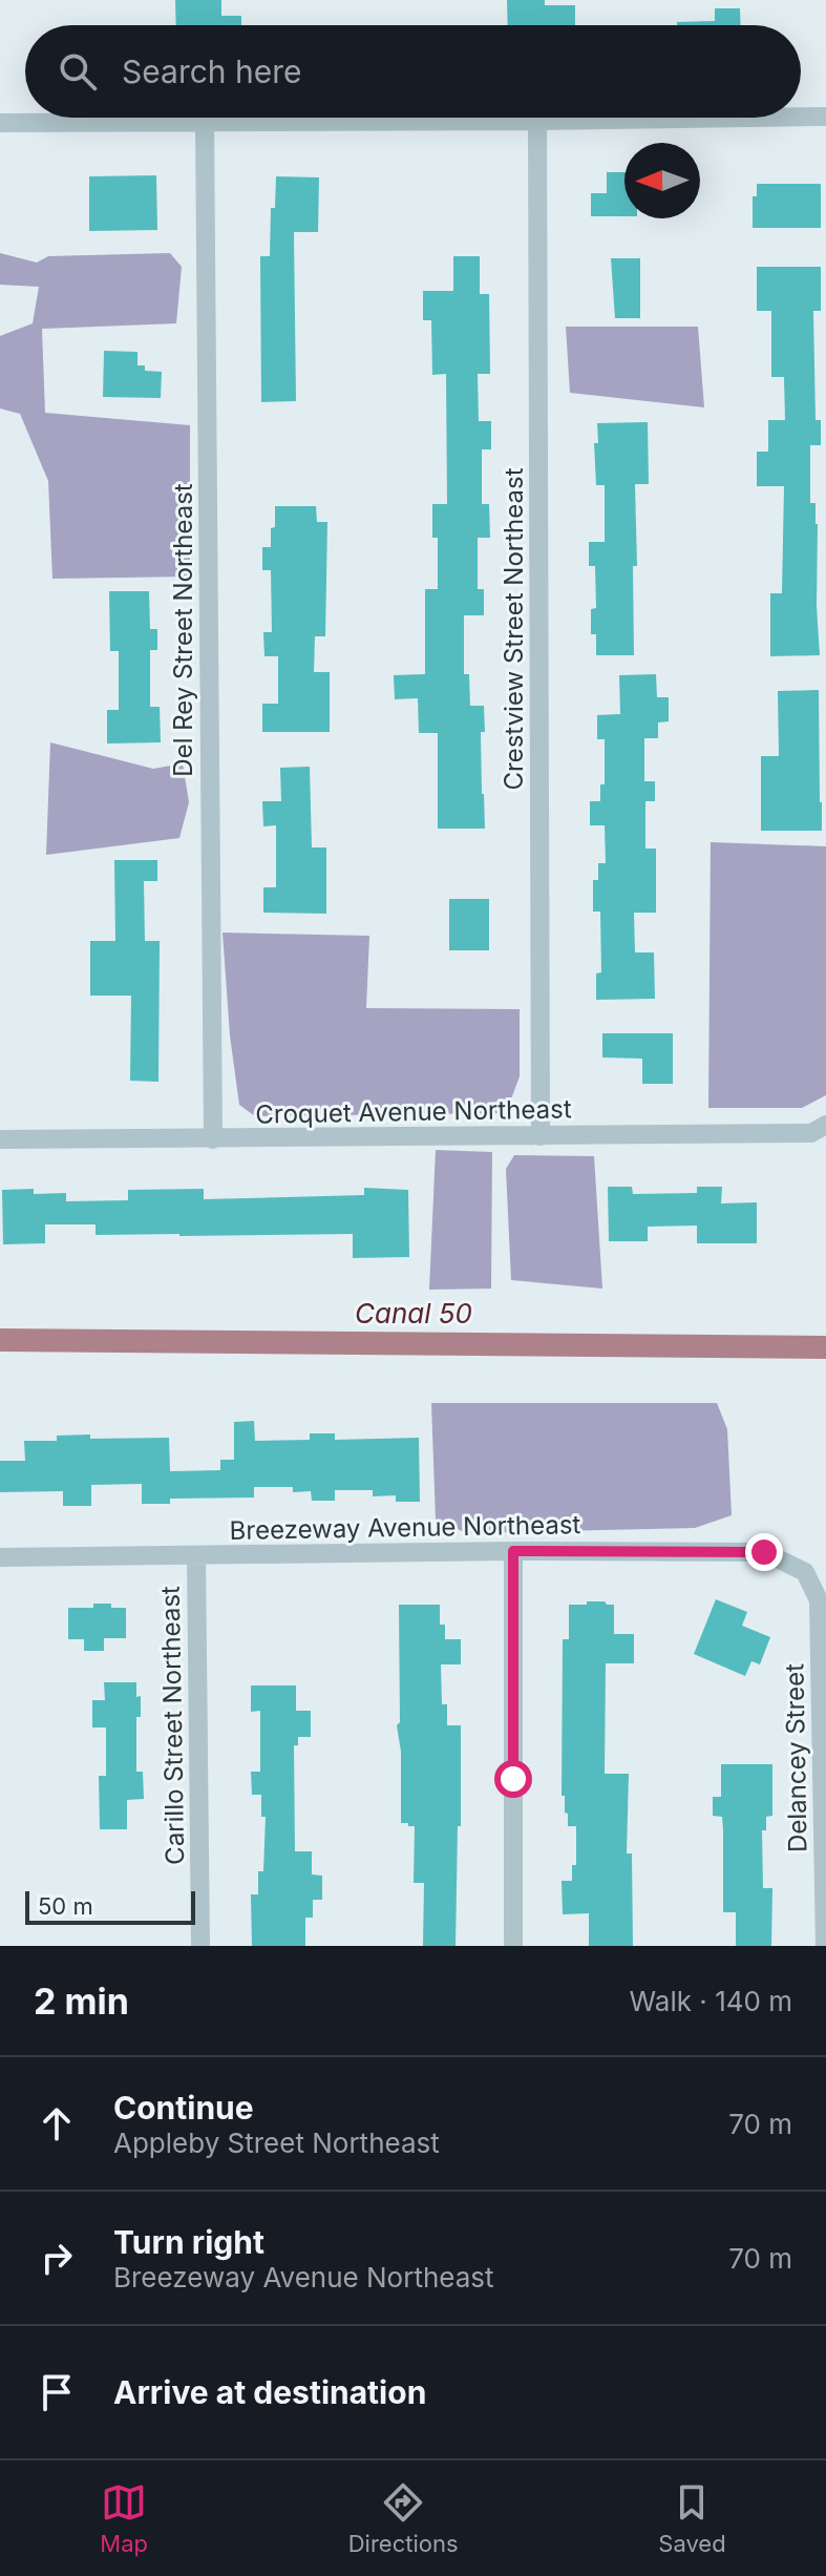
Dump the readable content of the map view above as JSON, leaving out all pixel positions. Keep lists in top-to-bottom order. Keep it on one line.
{"streets":{"street":["Crestview Street Northeast","Del Rey Street Northeast","Croquet Avenue Northeast","Breezeway Avenue Northeast","Carillo Street Northeast","Delancey Street"]},"crossings":[["Crestview Street Northeast","Croquet Avenue Northeast"],["Del Rey Street Northeast","Croquet Avenue Northeast"],["Breezeway Avenue Northeast","Carillo Street Northeast"],["Breezeway Avenue Northeast","Delancey Street"]],"water":["Canal 50"],"scale_bar":"50 m","north":"left","page":{"search":"Search here","scale":"50 m","heading":["2 min","Walk · 140 m"],"list":[["Continue","Appleby Street Northeast","70 m"],["Turn right","Breezeway Avenue Northeast","70 m"],"Arrive at destination"],"nav":["Map","Directions","Saved"]}}
